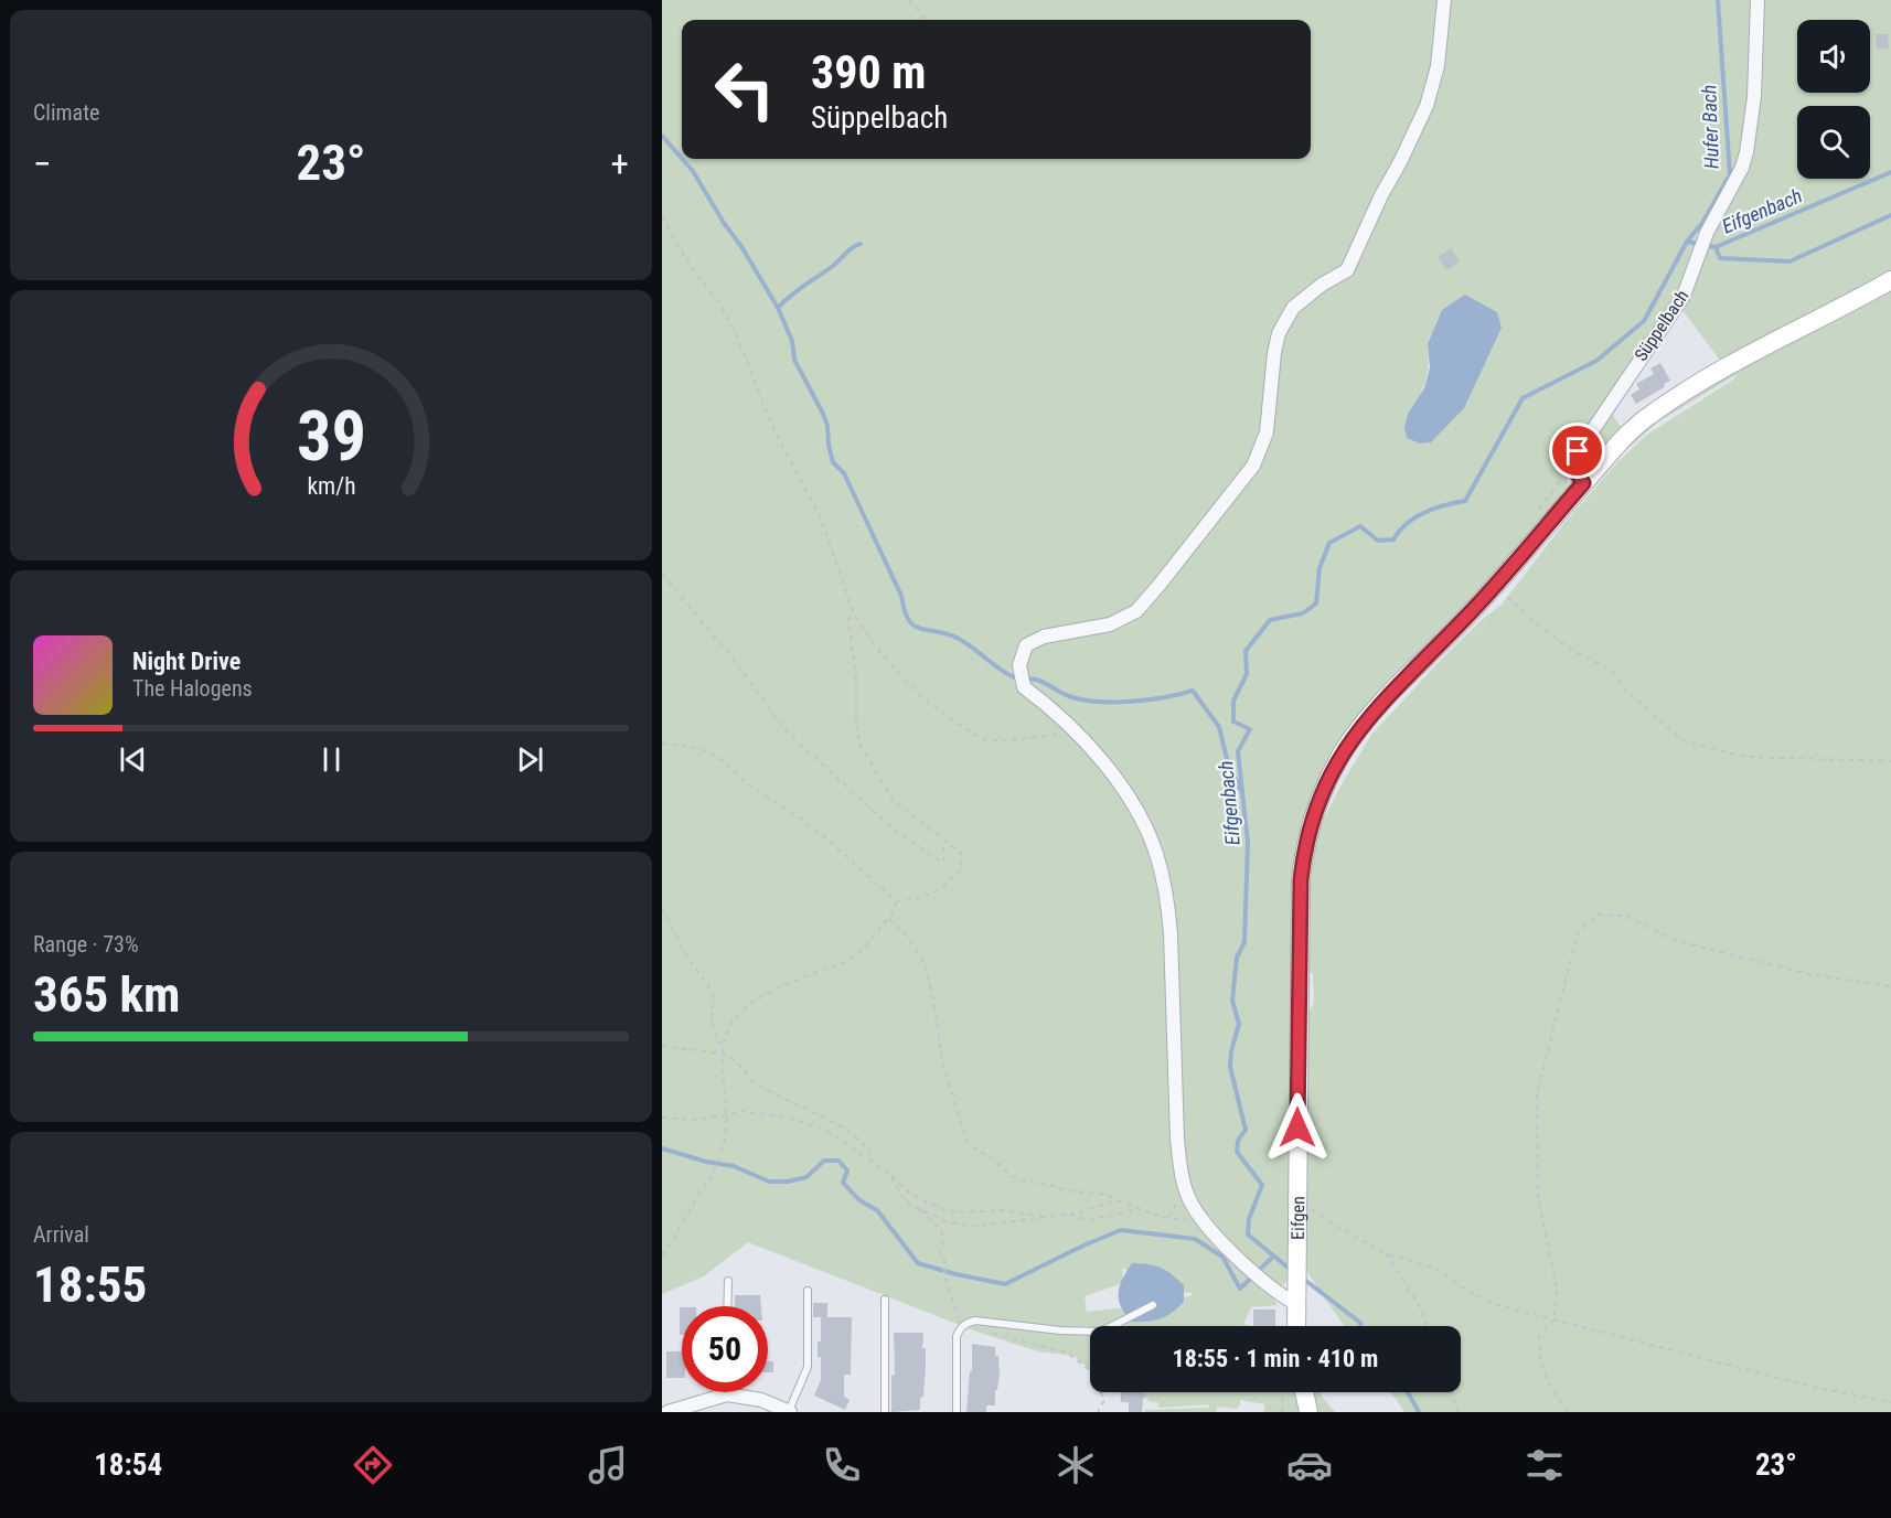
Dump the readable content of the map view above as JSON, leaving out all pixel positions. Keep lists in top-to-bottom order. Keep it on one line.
{"streets":{"main road":["Eifgen"],"street":["Süppelbach"]},"water":["Hufer Bach","Eifgenbach"],"page":{"tile":["Climate",["Range · 73%","365 km"],["Arrival","18:55"]],"turn":["390 m","Süppelbach"],"heat":["−","23°","+"],"song":["Night Drive","The Halogens"],"limit":"50","trip":"18:55 · 1 min · 410 m","tabs":["18:54","23°"],"gauge":["39","km/h"]}}
